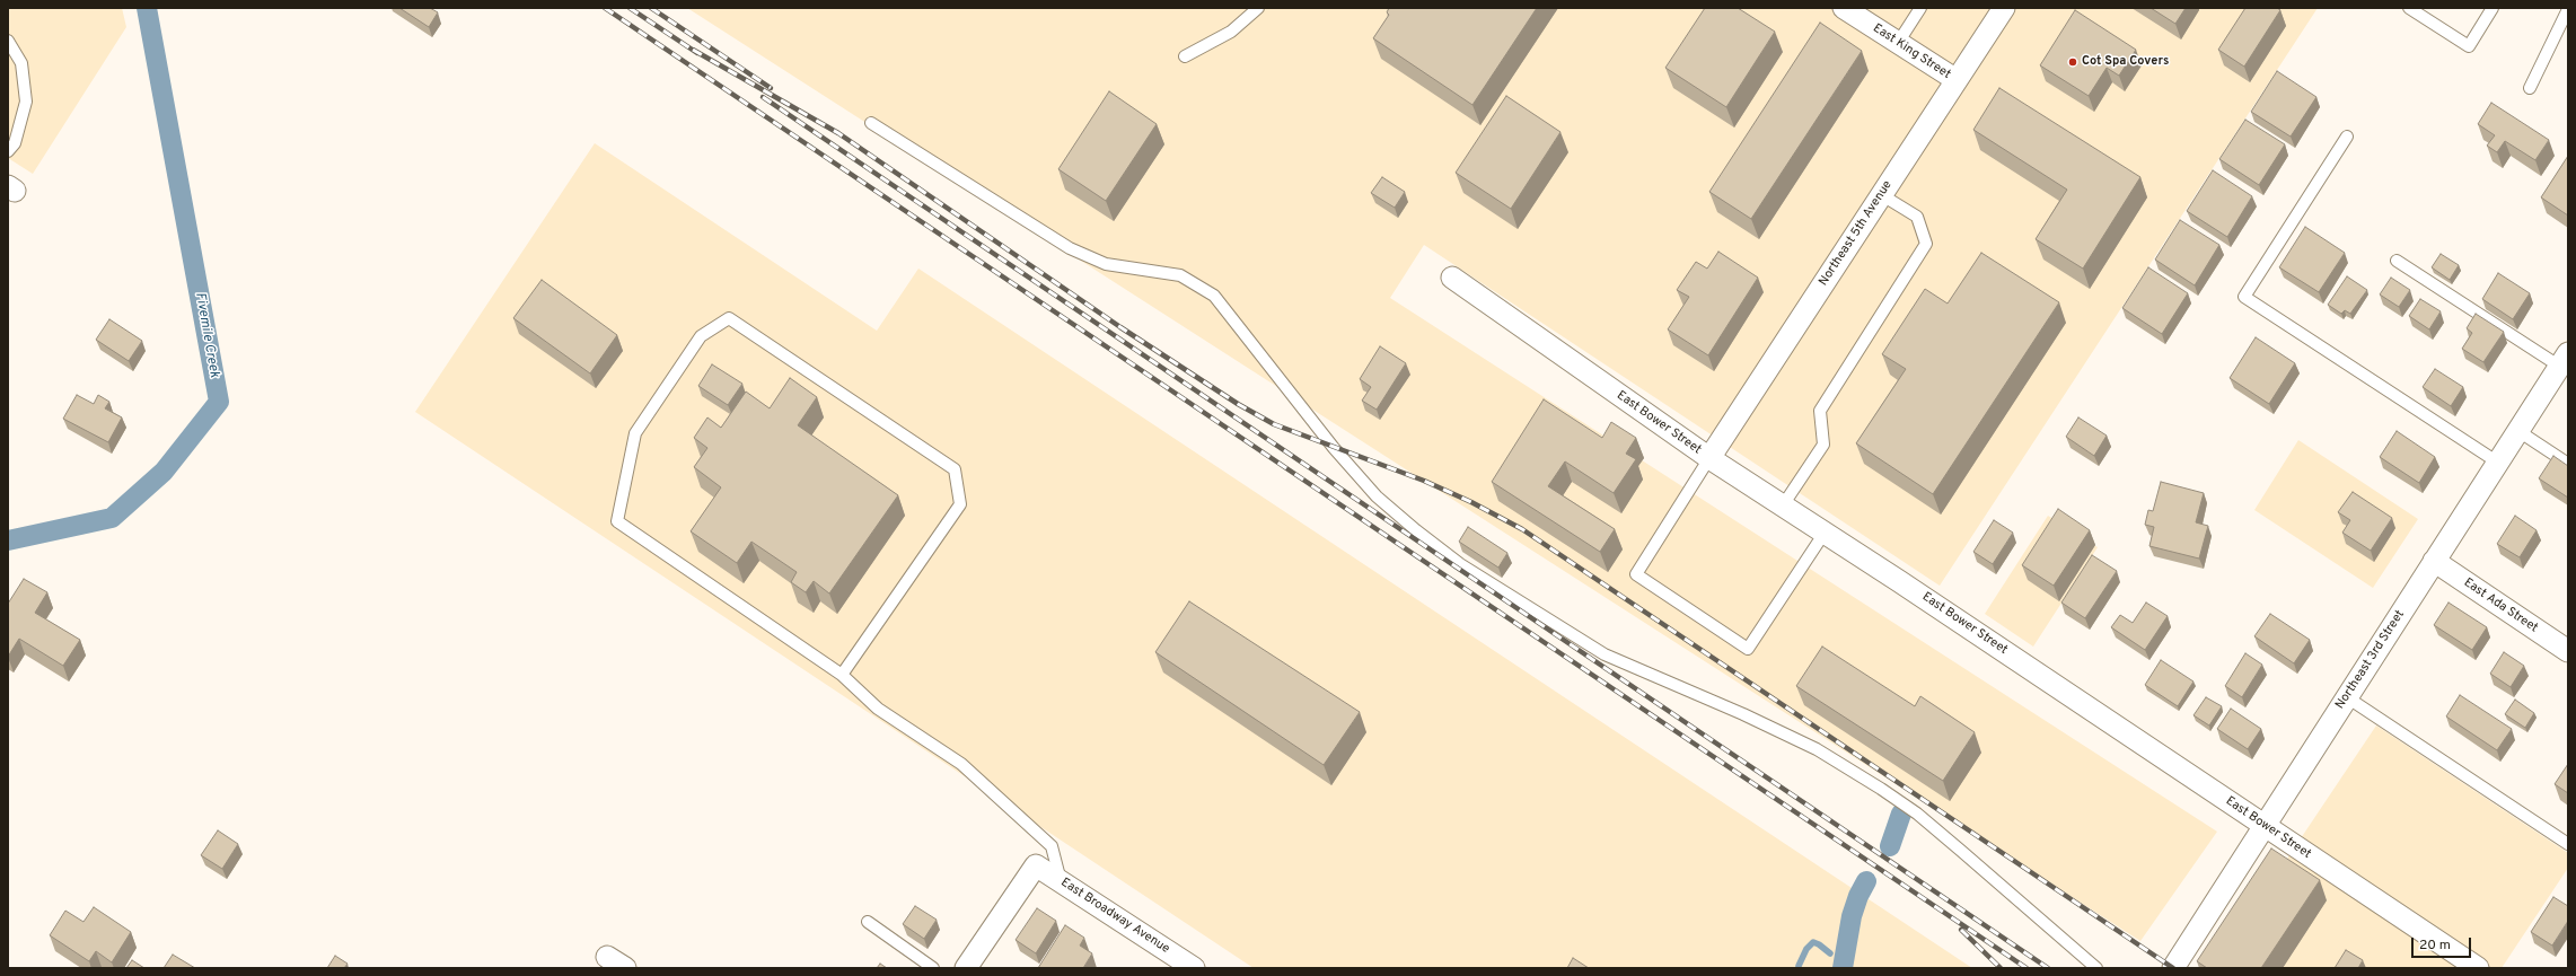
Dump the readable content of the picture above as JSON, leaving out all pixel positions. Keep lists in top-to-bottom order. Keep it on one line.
{"streets":{"street":["East King Street","Northeast 5th Avenue","East Bower Street","East Ada Street","Northeast 3rd Street","East Broadway Avenue"]},"crossings":[["East King Street","Northeast 5th Avenue"],["Northeast 5th Avenue","East Bower Street"],["East Bower Street","Northeast 3rd Street"],["East Ada Street","Northeast 3rd Street"]],"water":["Fivemile Creek"],"places":["Cot Spa Covers"],"scale_bar":"20 m"}
